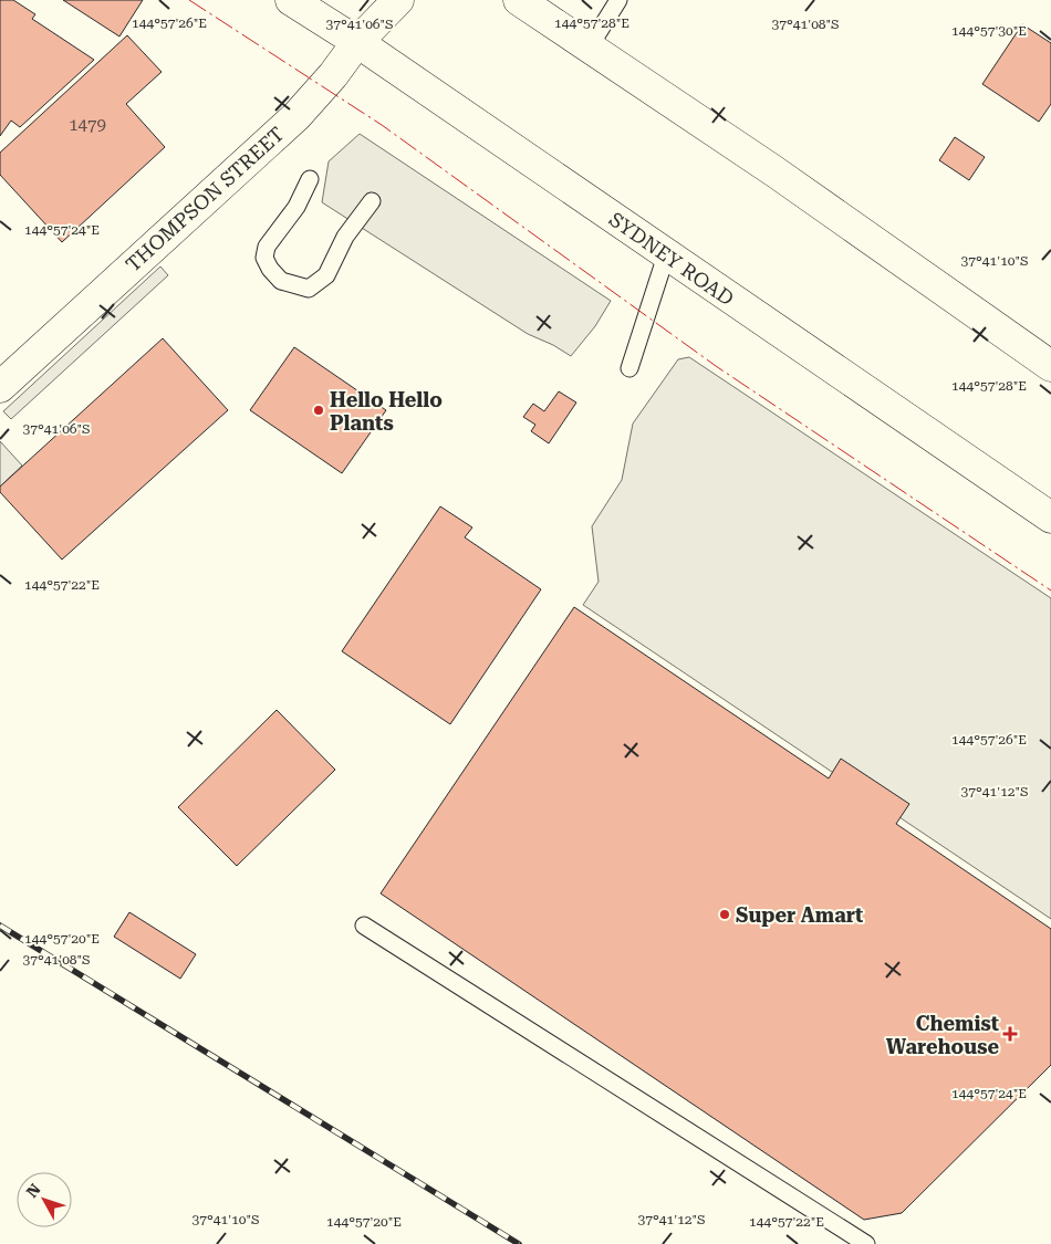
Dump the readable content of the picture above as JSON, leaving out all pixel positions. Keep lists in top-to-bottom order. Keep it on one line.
{"streets":{"main road":["THOMPSON STREET","SYDNEY ROAD"]},"crossings":[["THOMPSON STREET","SYDNEY ROAD"]],"places":{"other":["Hello Hello Plants","Super Amart"],"health":["Chemist Warehouse"]},"house_numbers":["1479"],"north":"top left","coordinates":["144°57'26\"E","144°57'28\"E","37°41'06\"S","37°41'08\"S","144°57'30\"E","144°57'24\"E","37°41'10\"S","144°57'22\"E","37°41'12\"S","144°57'20\"E"]}
